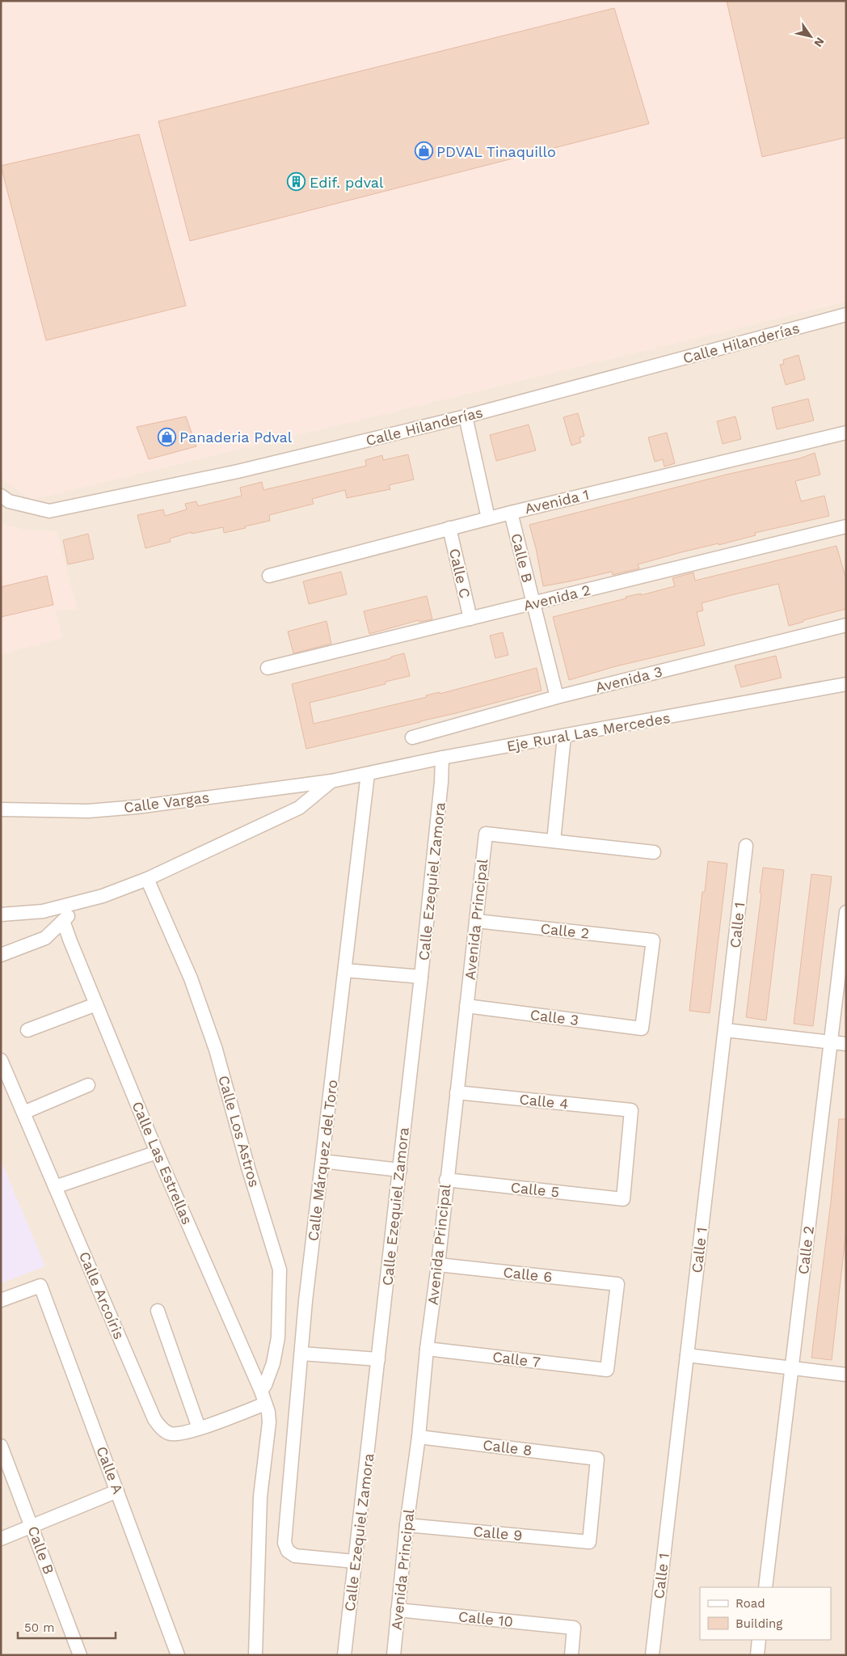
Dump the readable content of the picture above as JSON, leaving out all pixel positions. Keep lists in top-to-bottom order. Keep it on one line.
{"streets":{"street":["Calle Hilanderías","Avenida 1","Calle B","Calle C","Avenida 2","Avenida 3","Eje Rural Las Mercedes","Calle Vargas","Calle Ezequiel Zamora","Avenida Principal","Calle 1","Calle 2","Calle 3","Calle 4","Calle Los Astros","Calle Márquez del Toro","Calle Las Estrellas","Calle 5","Calle 6","Calle Arcoíris","Calle 7","Calle 8","Calle A","Calle 9","Calle 10"]},"crossings":[["Avenida 1","Calle B"],["Avenida 1","Calle C"],["Calle B","Avenida 2"],["Calle B","Avenida 3"],["Calle C","Avenida 2"],["Eje Rural Las Mercedes","Calle Vargas"],["Eje Rural Las Mercedes","Calle Ezequiel Zamora"],["Eje Rural Las Mercedes","Calle Márquez del Toro"],["Calle Ezequiel Zamora","Calle Márquez del Toro"],["Avenida Principal","Calle 2"],["Avenida Principal","Calle 3"],["Avenida Principal","Calle 4"],["Avenida Principal","Calle 5"],["Avenida Principal","Calle 6"],["Avenida Principal","Calle 7"],["Avenida Principal","Calle 8"],["Avenida Principal","Calle 9"],["Avenida Principal","Calle 10"],["Calle 2","Calle 3"],["Calle 4","Calle 5"],["Calle Los Astros","Calle Las Estrellas"],["Calle Las Estrellas","Calle Arcoíris"],["Calle 6","Calle 7"],["Calle 8","Calle 9"]],"places":{"shop":["PDVAL Tinaquillo","Panaderia Pdval"],"building":["Edif. pdval"]},"legend":["Road","Building"],"scale_bar":"50 m","north":"bottom right"}
